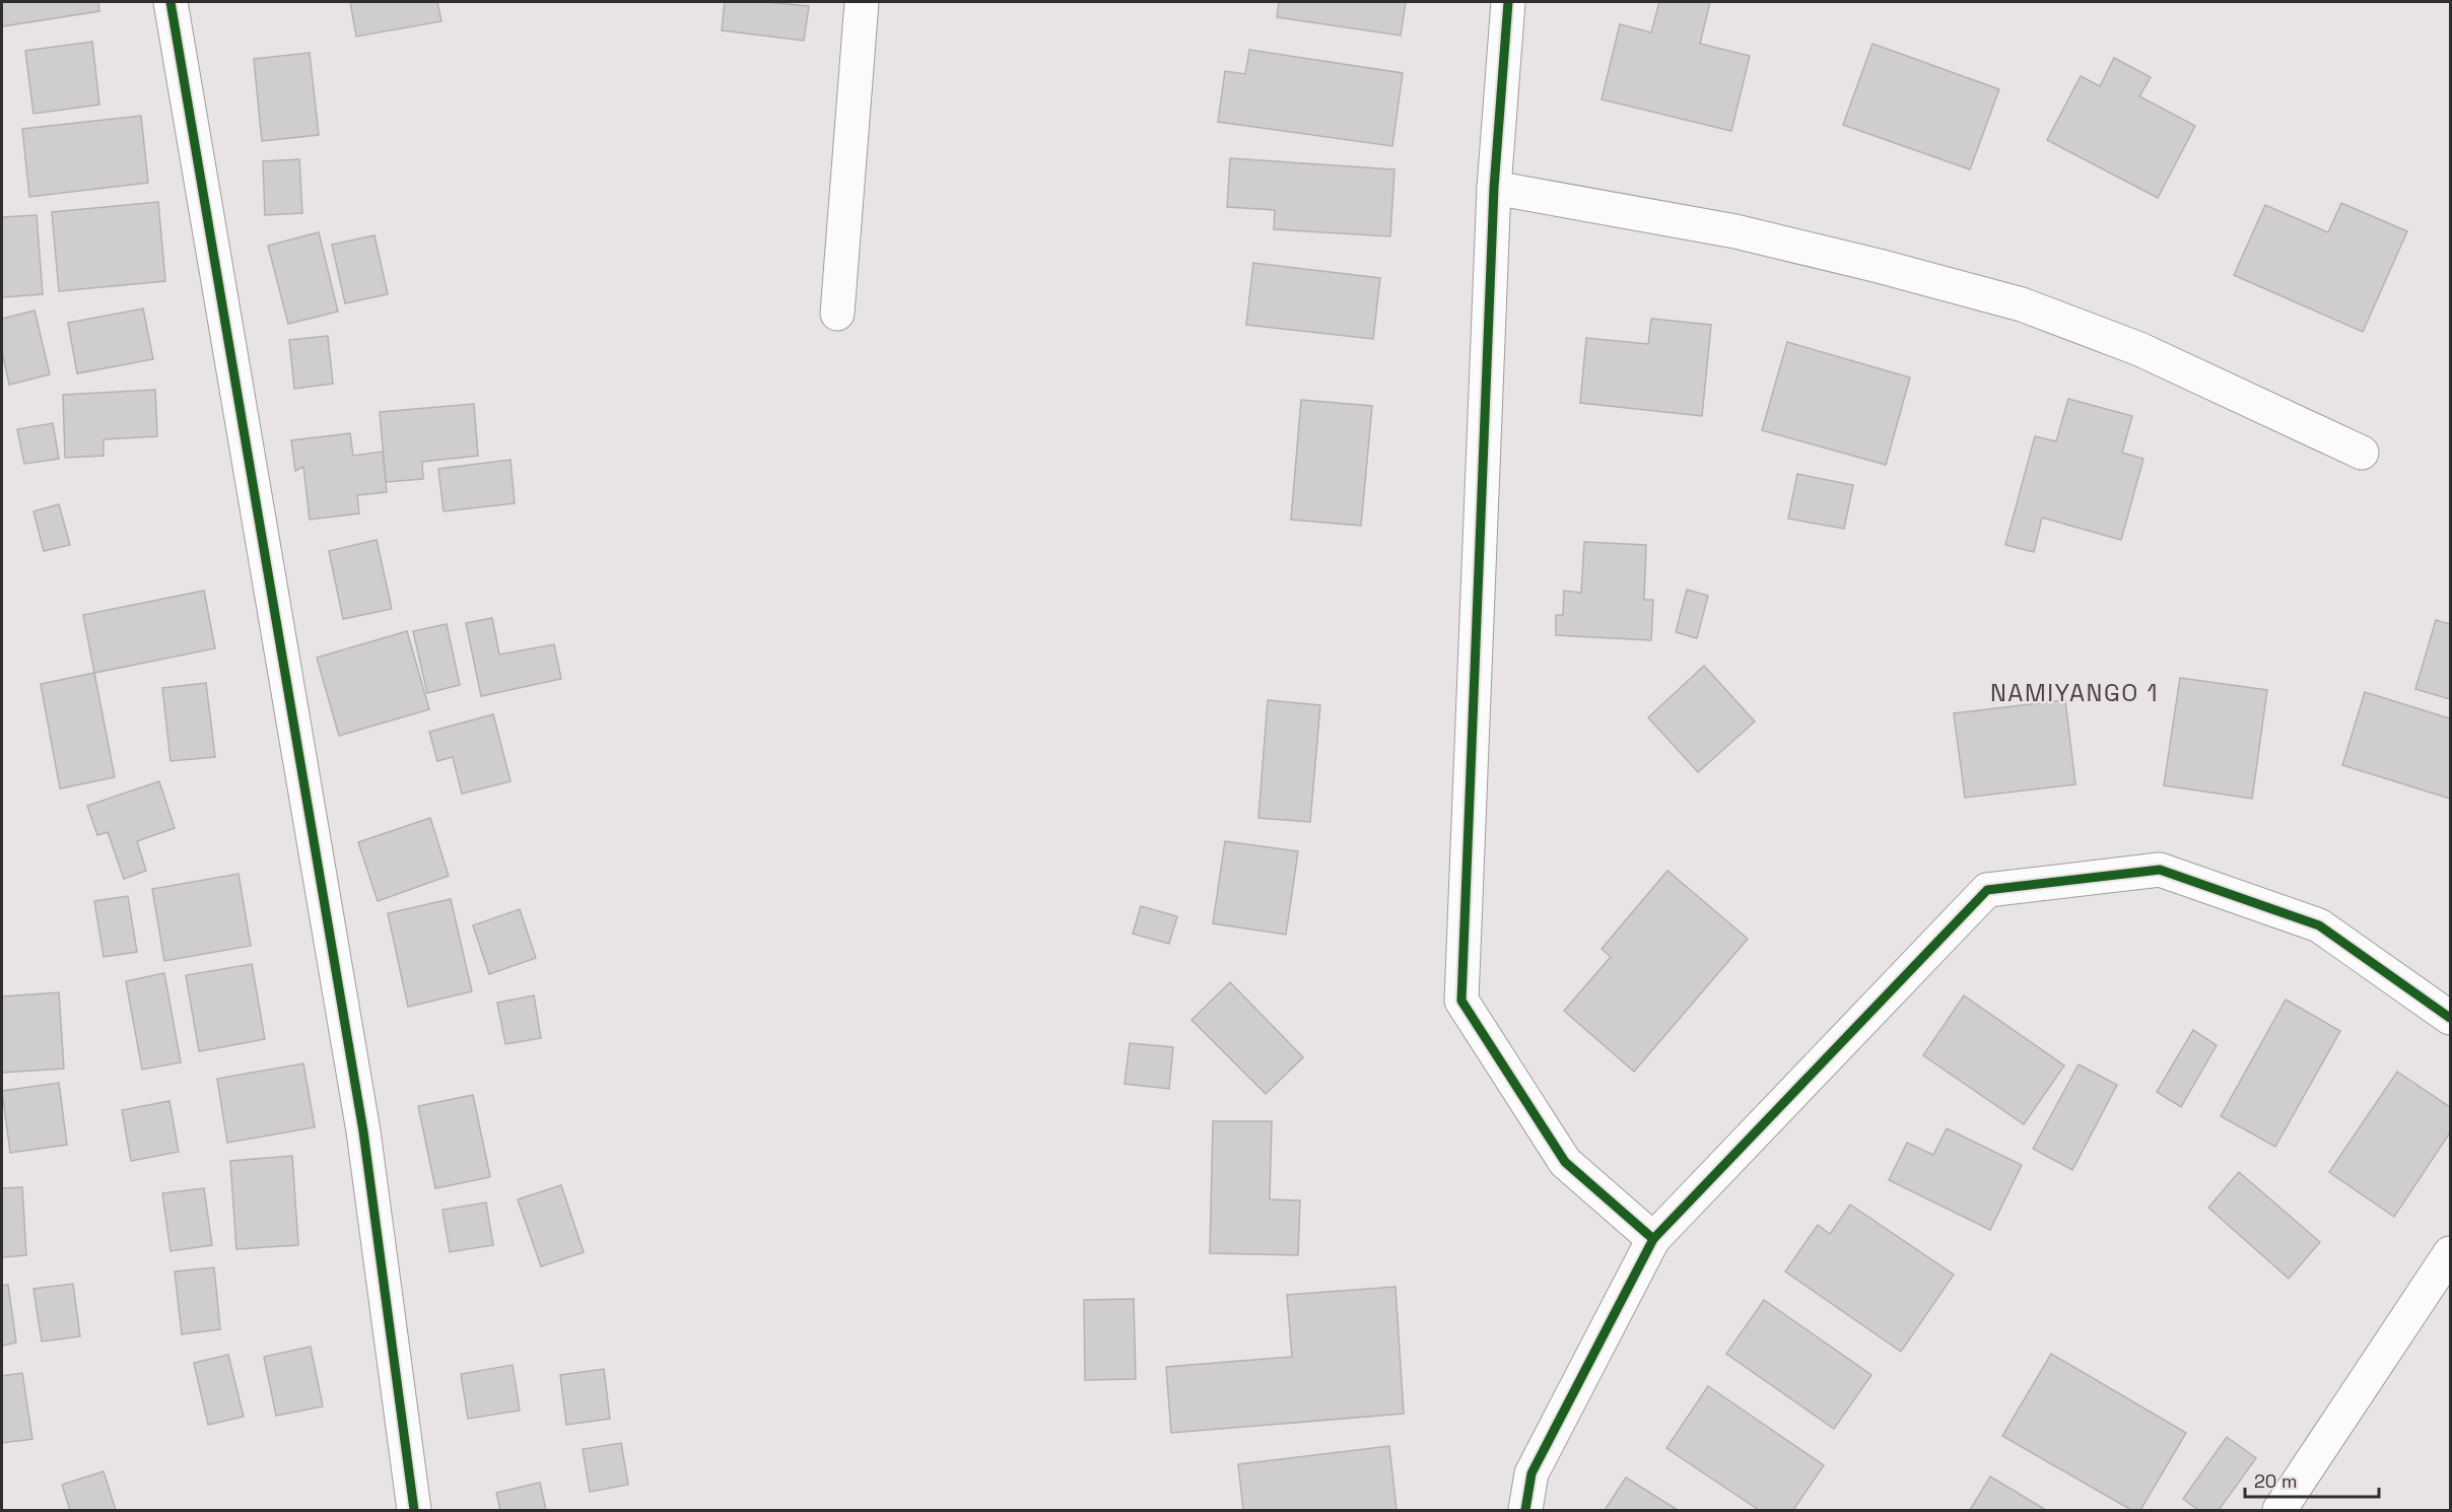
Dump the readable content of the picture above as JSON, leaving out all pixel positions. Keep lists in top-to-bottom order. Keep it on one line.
{"districts":["NAMIYANGO 1"],"scale_bar":"20 m"}
